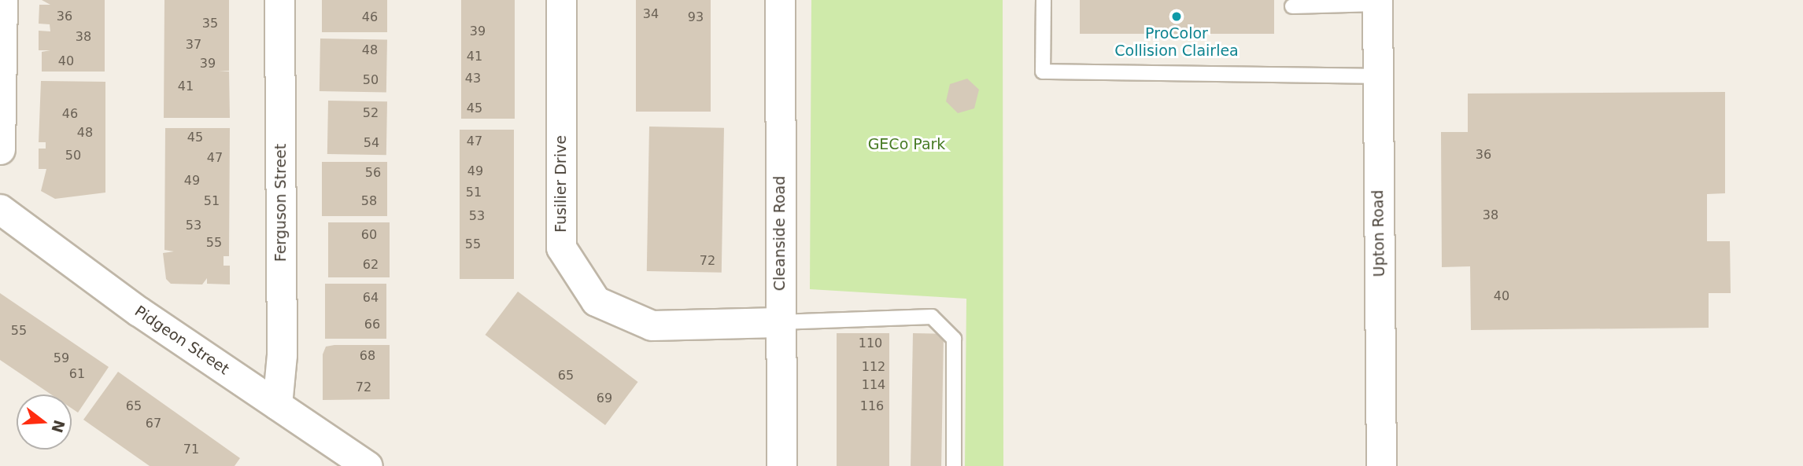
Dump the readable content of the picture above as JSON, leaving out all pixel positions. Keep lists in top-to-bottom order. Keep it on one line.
{"streets":{"street":["Fusilier Drive","Ferguson Street","Cleanside Road","Upton Road","Pidgeon Street"]},"crossings":[["Fusilier Drive","Cleanside Road"],["Ferguson Street","Pidgeon Street"]],"parks":["GECo Park"],"places":["ProColor Collision Clairlea"],"house_numbers":["34","36","46","93","35","39","38","37","48","41","40","39","43","50","41","45","52","46","48","45","47","54","36","50","47","49","56","49","51","51","58","38","53","53","60","55","55","72","62","40","64","66","55","110","68","59","112","61","65","114","72","69","65","116","67","71"],"north":"right"}
